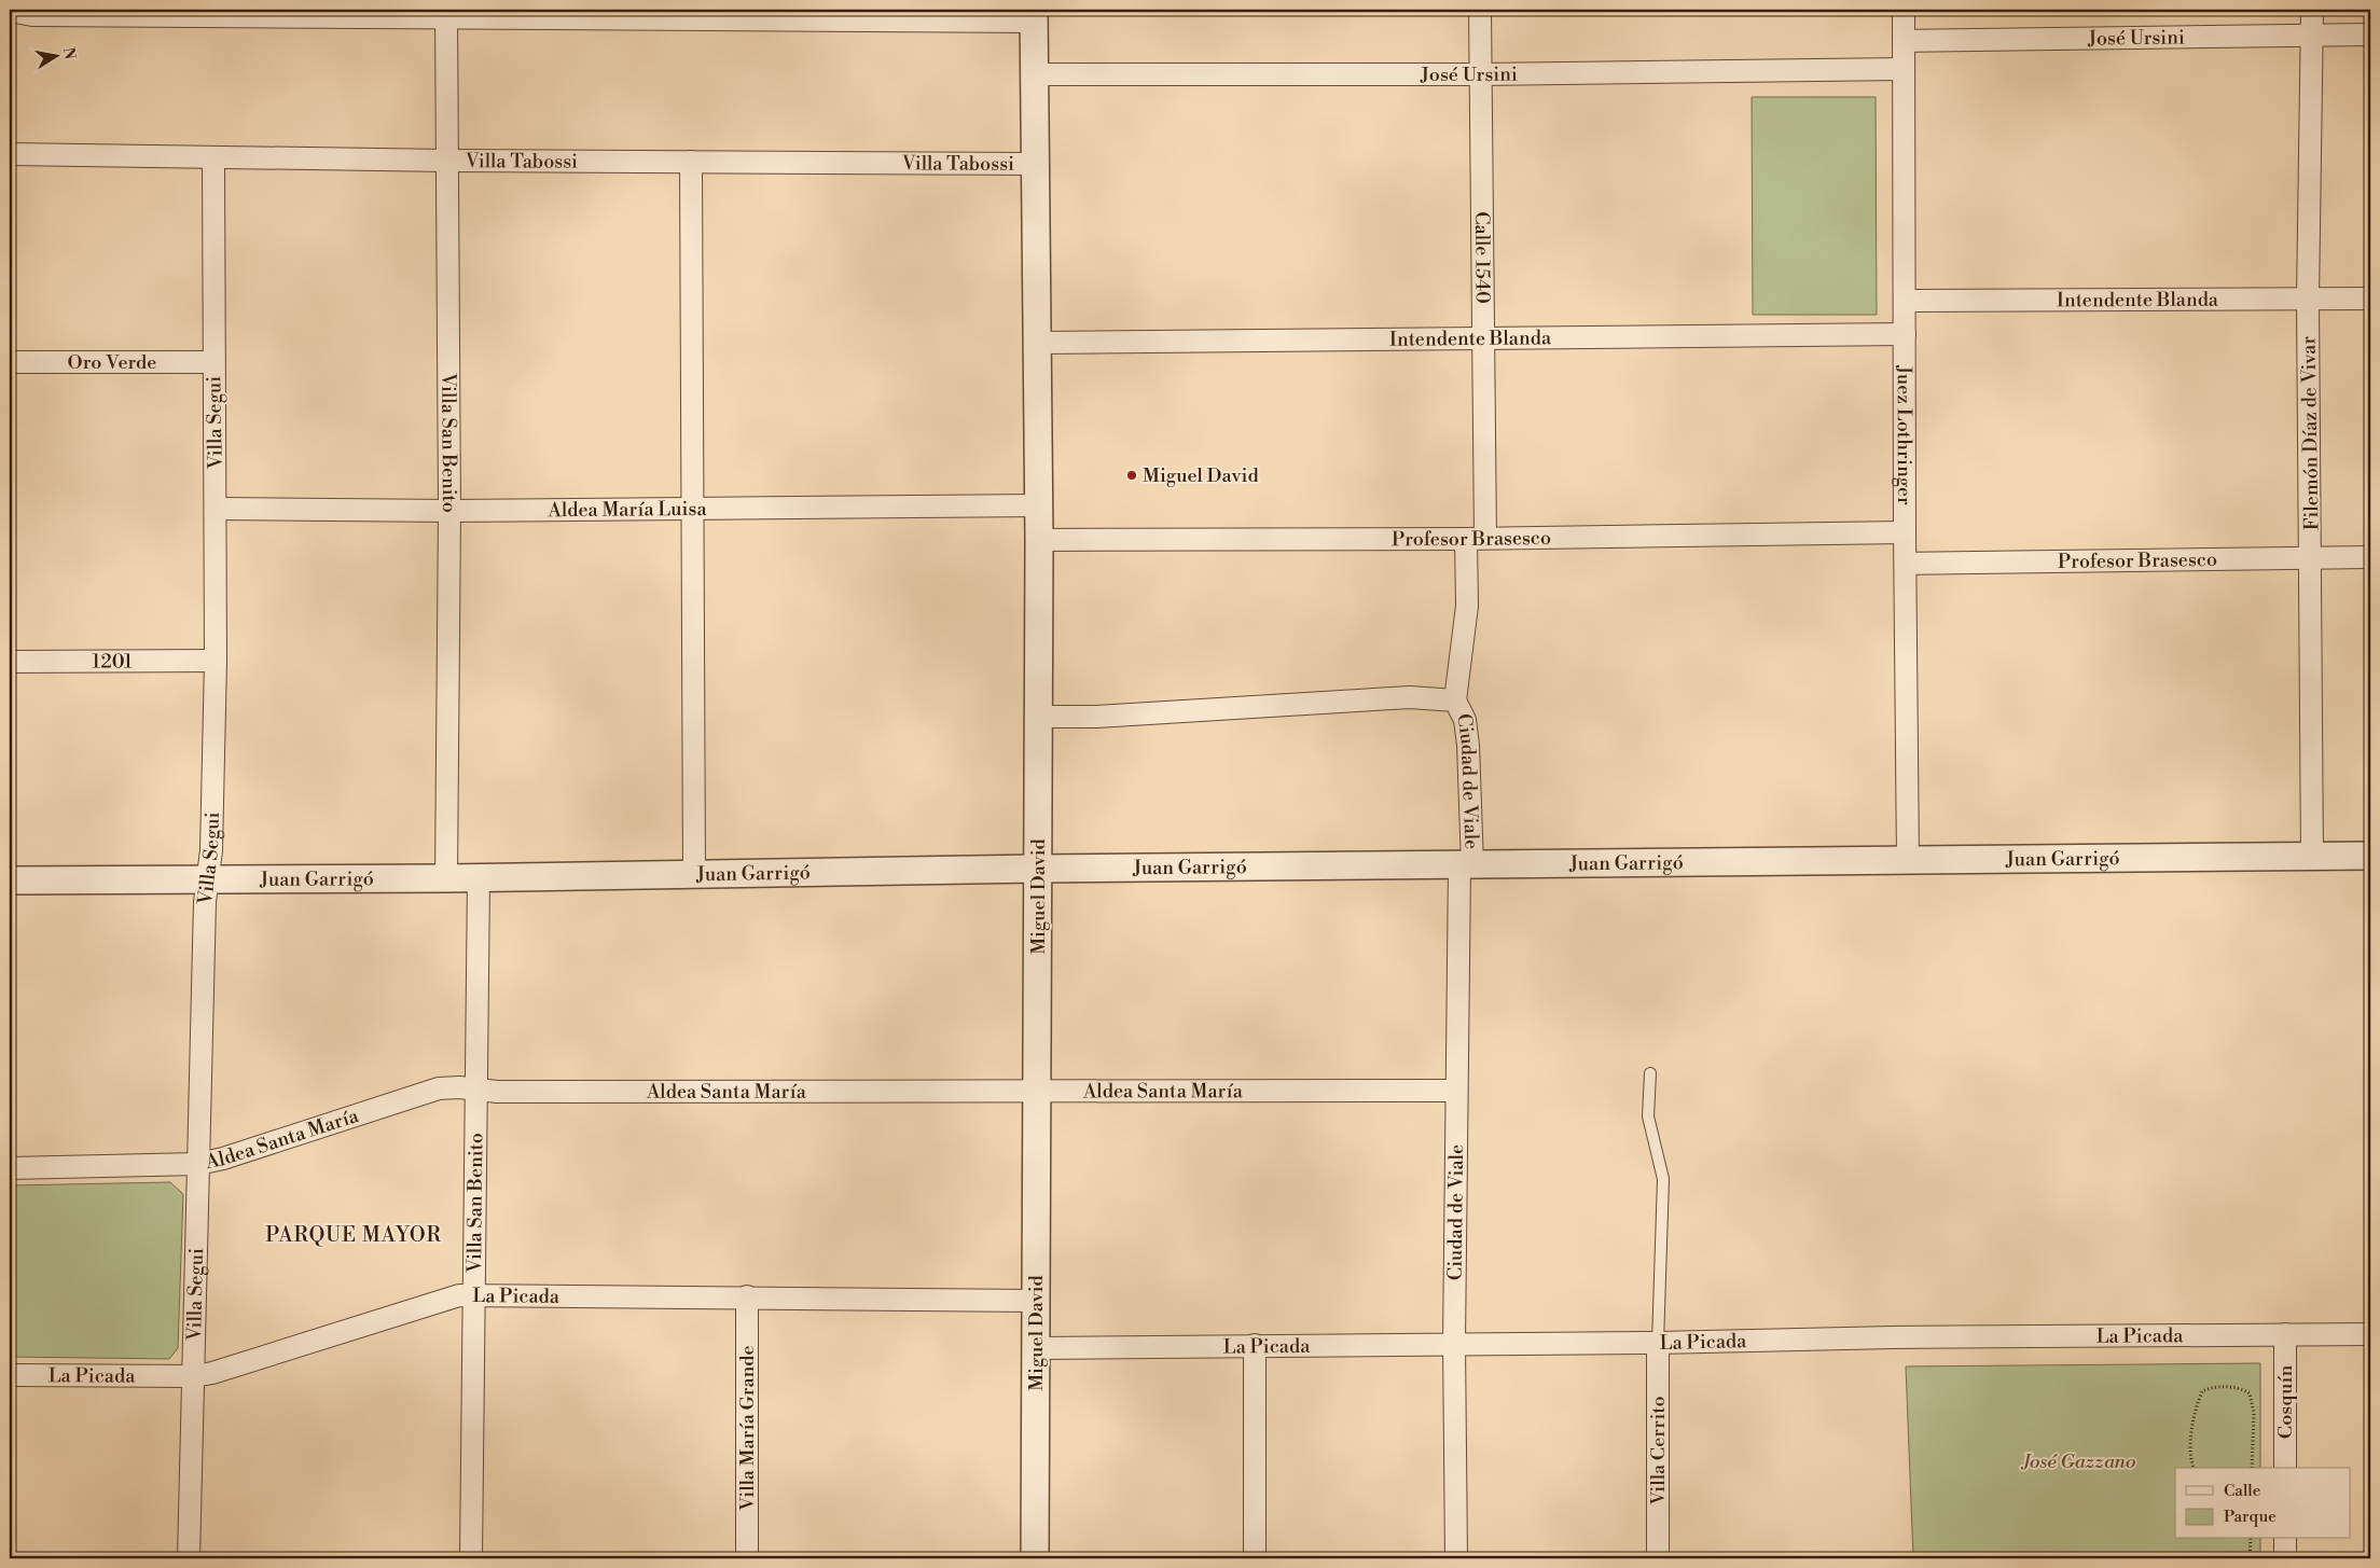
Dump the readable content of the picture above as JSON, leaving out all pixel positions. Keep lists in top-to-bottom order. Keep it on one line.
{"streets":{"street":["José Ursini","Villa Tabossi","Calle 1540","Intendente Blanda","Oro Verde","Villa Segui","Filemón Díaz de Vivar","Juez Lothringer","Villa San Benito","Aldea María Luisa","Profesor Brasesco","1201","Ciudad de Viale","Juan Garrigó","Miguel David","Aldea Santa María","La Picada","Cosquín","Villa María Grande","Villa Cerrito"]},"crossings":[["José Ursini","Calle 1540"],["José Ursini","Filemón Díaz de Vivar"],["José Ursini","Juez Lothringer"],["José Ursini","Miguel David"],["Villa Tabossi","Villa Segui"],["Villa Tabossi","Villa San Benito"],["Villa Tabossi","Miguel David"],["Calle 1540","Intendente Blanda"],["Calle 1540","Profesor Brasesco"],["Calle 1540","Ciudad de Viale"],["Intendente Blanda","Filemón Díaz de Vivar"],["Intendente Blanda","Juez Lothringer"],["Intendente Blanda","Miguel David"],["Oro Verde","Villa Segui"],["Villa Segui","Aldea María Luisa"],["Villa Segui","1201"],["Villa Segui","Juan Garrigó"],["Villa Segui","Aldea Santa María"],["Villa Segui","La Picada"],["Filemón Díaz de Vivar","Profesor Brasesco"],["Filemón Díaz de Vivar","Juan Garrigó"],["Juez Lothringer","Profesor Brasesco"],["Juez Lothringer","Juan Garrigó"],["Villa San Benito","Aldea María Luisa"],["Villa San Benito","Juan Garrigó"],["Villa San Benito","Aldea Santa María"],["Villa San Benito","La Picada"],["Aldea María Luisa","Miguel David"],["Profesor Brasesco","Miguel David"],["Ciudad de Viale","Juan Garrigó"],["Ciudad de Viale","Miguel David"],["Ciudad de Viale","Aldea Santa María"],["Ciudad de Viale","La Picada"],["Juan Garrigó","Miguel David"],["Miguel David","Aldea Santa María"],["Miguel David","La Picada"],["La Picada","Cosquín"],["La Picada","Villa María Grande"],["La Picada","Villa Cerrito"]],"districts":["PARQUE MAYOR"],"parks":["José Gazzano"],"places":["Miguel David"],"legend":["Calle","Parque"],"north":"right"}
